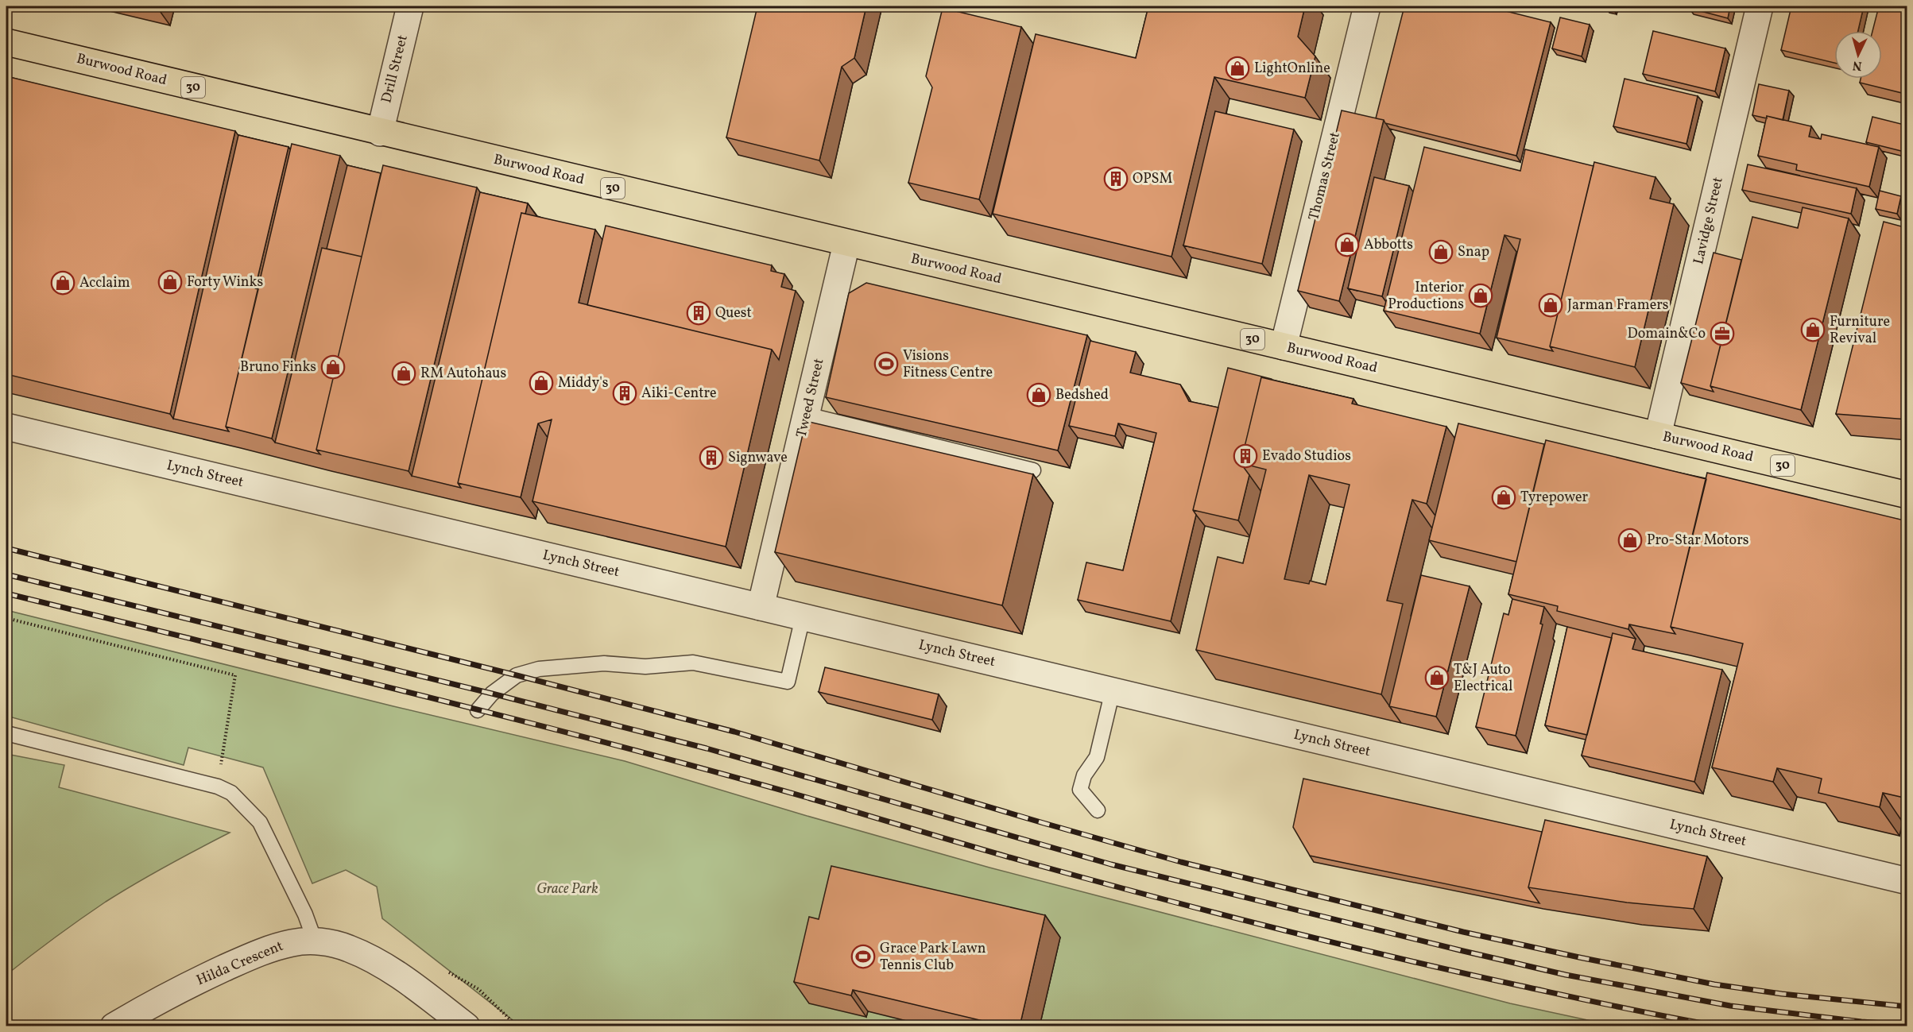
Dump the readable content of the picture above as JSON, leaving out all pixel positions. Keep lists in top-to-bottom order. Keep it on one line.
{"streets":{"main road":["Burwood Road","30"],"street":["Drill Street","Thomas Street","Lavidge Street","Tweed Street","Lynch Street","Hilda Crescent"]},"crossings":[["Drill Street","Burwood Road"],["Burwood Road","Thomas Street"],["Burwood Road","Lavidge Street"],["Burwood Road","Tweed Street"],["Tweed Street","Lynch Street"]],"parks":["Grace Park"],"places":{"shop":["LightOnline","Abbotts","Snap","Forty Winks","Acclaim","Interior Productions","Jarman Framers","Furniture Revival","Bruno Finks","RM Autohaus","Middy's","Bedshed","Tyrepower","Pro-Star Motors","T&J Auto Electrical"],"building":["OPSM","Quest","Aiki-Centre","Evado Studios","Signwave"],"office":["Domain&Co"],"sports":["Visions Fitness Centre","Grace Park Lawn Tennis Club"]},"north":"bottom"}
